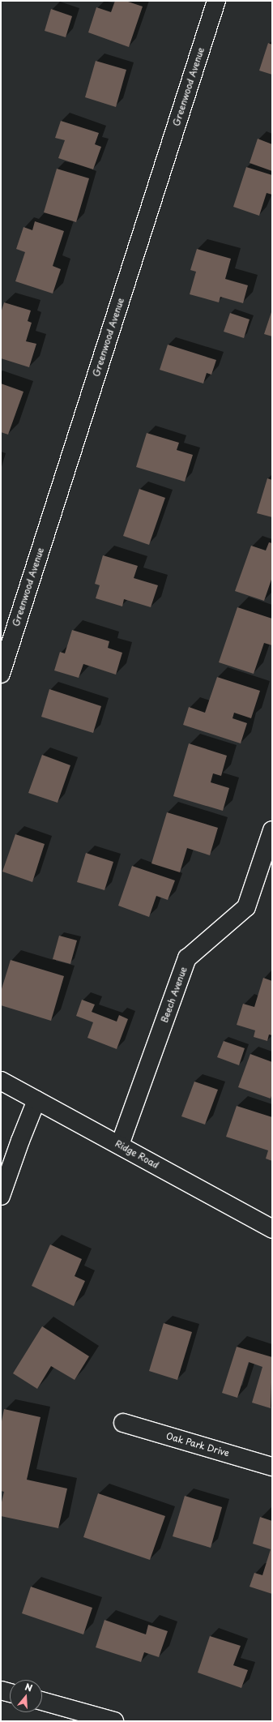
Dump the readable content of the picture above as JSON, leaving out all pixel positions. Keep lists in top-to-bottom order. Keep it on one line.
{"streets":{"street":["Greenwood Avenue","Beech Avenue","Ridge Road","Oak Park Drive"]},"crossings":[["Beech Avenue","Ridge Road"]],"north":"top"}
